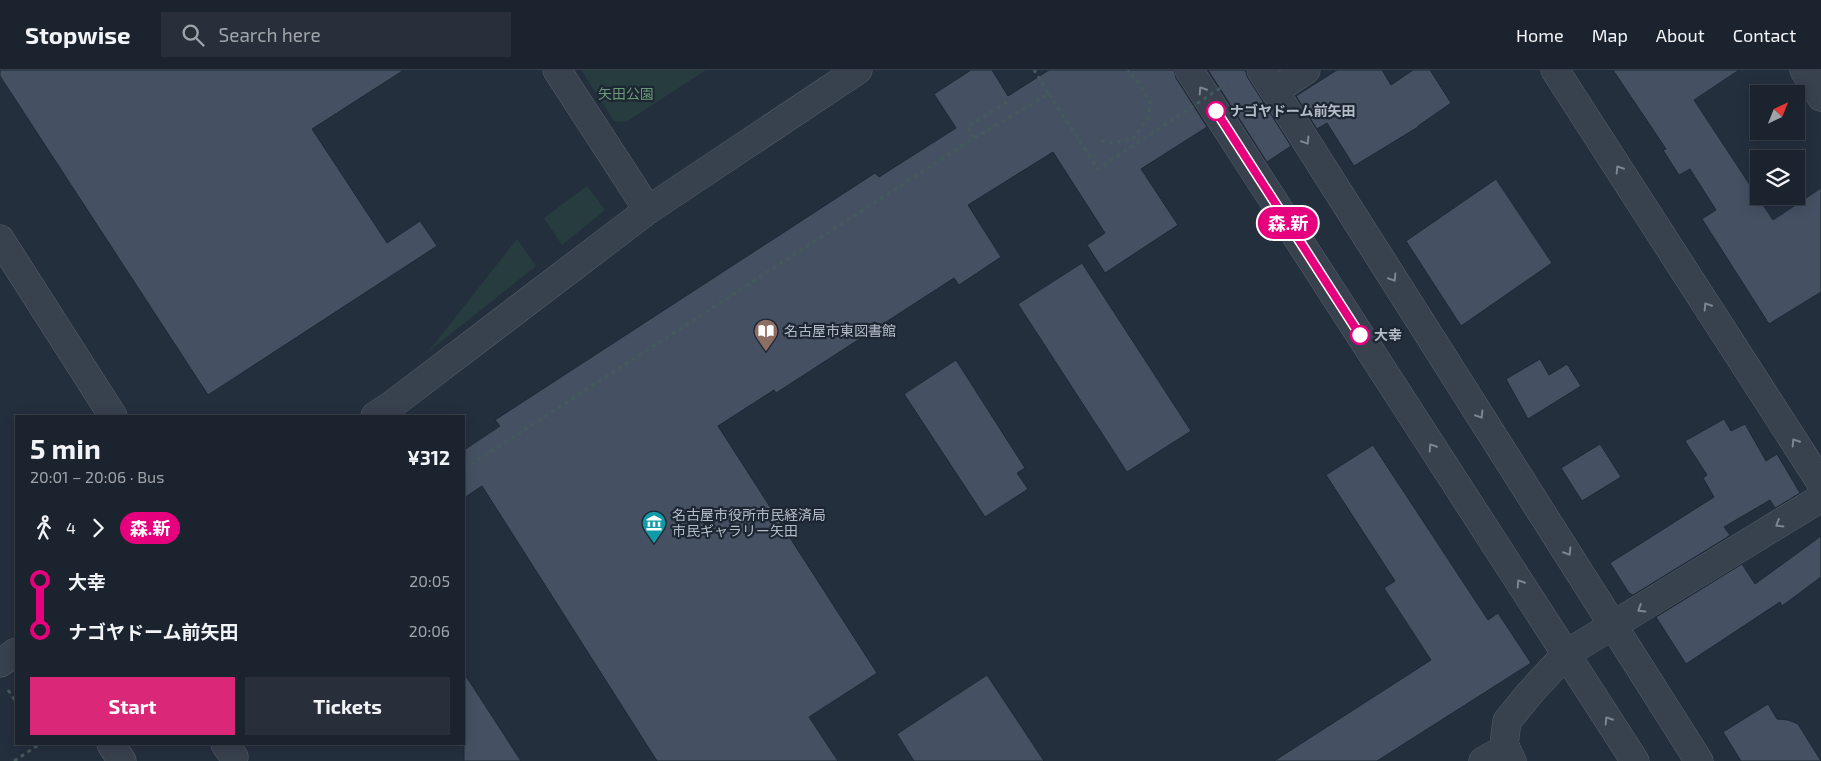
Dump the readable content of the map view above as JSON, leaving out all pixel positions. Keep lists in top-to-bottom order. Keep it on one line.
{"parks":["矢田公園"],"places":{"other":["ナゴヤドーム前矢田","大幸"],"library":["名古屋市東図書館"],"museum":["名古屋市役所市民経済局 市民ギャラリー矢田"]},"lines":["bus line 森.新"],"north":"top right","page":{"header":"Stopwise","search":"Search here","nav":["Home","Map","About","Contact"],"on_map":"森.新","heading":["5 min","20:01 – 20:06 · Bus","¥312"],"legs":["4","森.新"],"list":[{"name":"大幸","value":"20:05"},{"name":"ナゴヤドーム前矢田","value":"20:06"}],"buttons":["Start","Tickets"]}}
